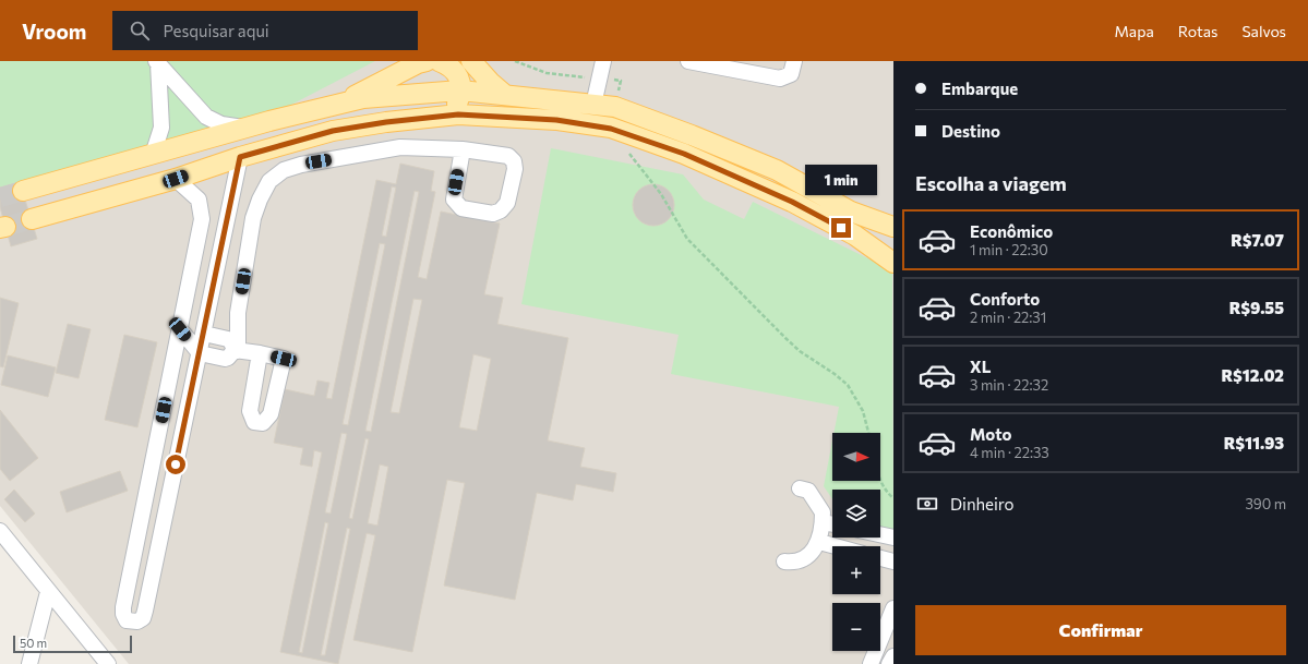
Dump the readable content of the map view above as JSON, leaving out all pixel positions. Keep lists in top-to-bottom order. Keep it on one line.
{"scale_bar":"50 m","north":"right","page":{"header":"Vroom","search":"Pesquisar aqui","nav":["Mapa","Rotas","Salvos"],"banner":["Embarque","Destino"],"heading":"Escolha a viagem","bubble":"1 min","list":[{"name":"Econômico","note":"1 min · 22:30","value":"R$7.07"},{"name":"Conforto","note":"2 min · 22:31","value":"R$9.55"},{"name":"XL","note":"3 min · 22:32","value":"R$12.02"},{"name":"Moto","note":"4 min · 22:33","value":"R$11.93"}],"map_buttons":["+","−"],"pay":["Dinheiro","390 m"],"buttons":"Confirmar","scale":"50 m"}}
